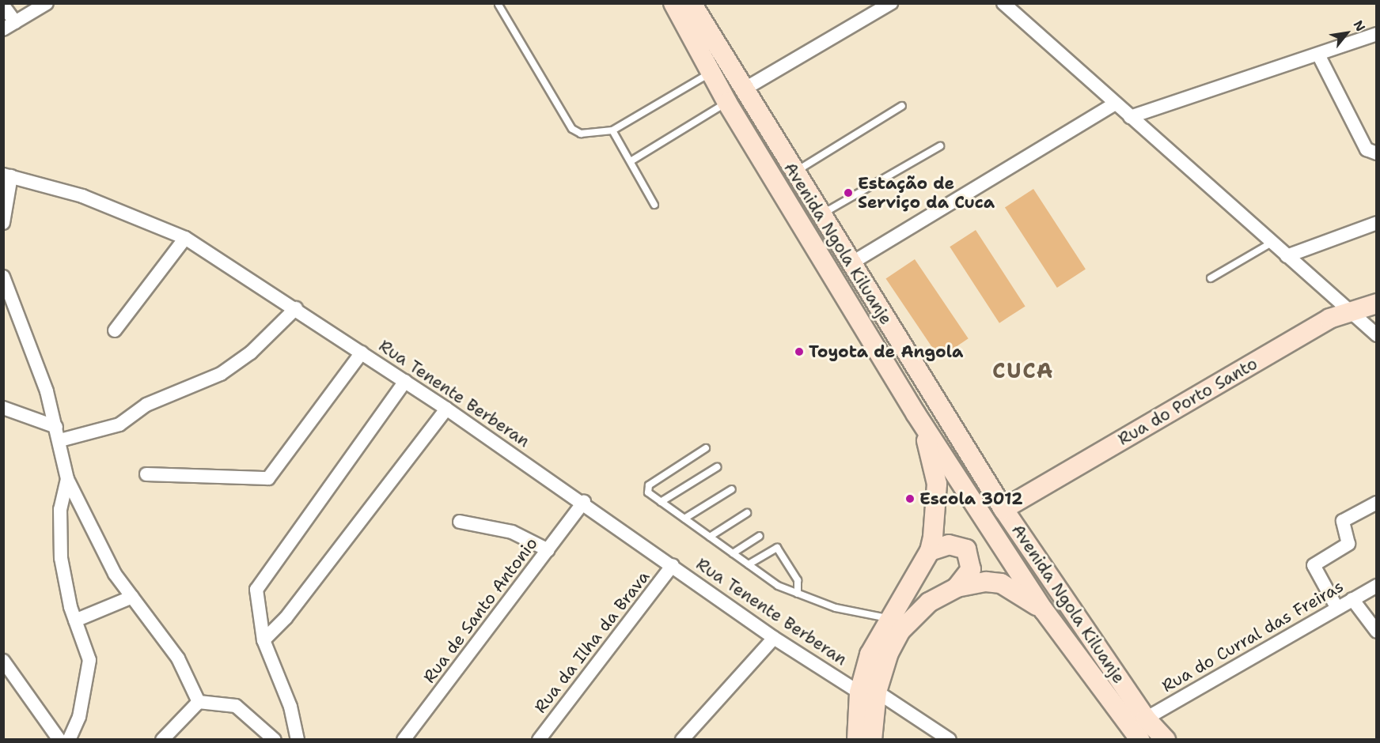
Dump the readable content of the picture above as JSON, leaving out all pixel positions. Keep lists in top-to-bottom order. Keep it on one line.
{"streets":{"main road":["Avenida Ngola Kiluanje","Rua do Porto Santo"],"street":["Rua Tenente Berberan","Rua de Santo Antonio","Rua do Curral das Freiras","Rua da Ilha da Brava"]},"crossings":[["Avenida Ngola Kiluanje","Rua do Porto Santo"],["Avenida Ngola Kiluanje","Rua do Curral das Freiras"],["Rua Tenente Berberan","Rua de Santo Antonio"],["Rua Tenente Berberan","Rua da Ilha da Brava"]],"districts":["CUCA"],"places":["Estação de Serviço da Cuca","Toyota de Angola","Escola 3012"],"north":"top right"}
